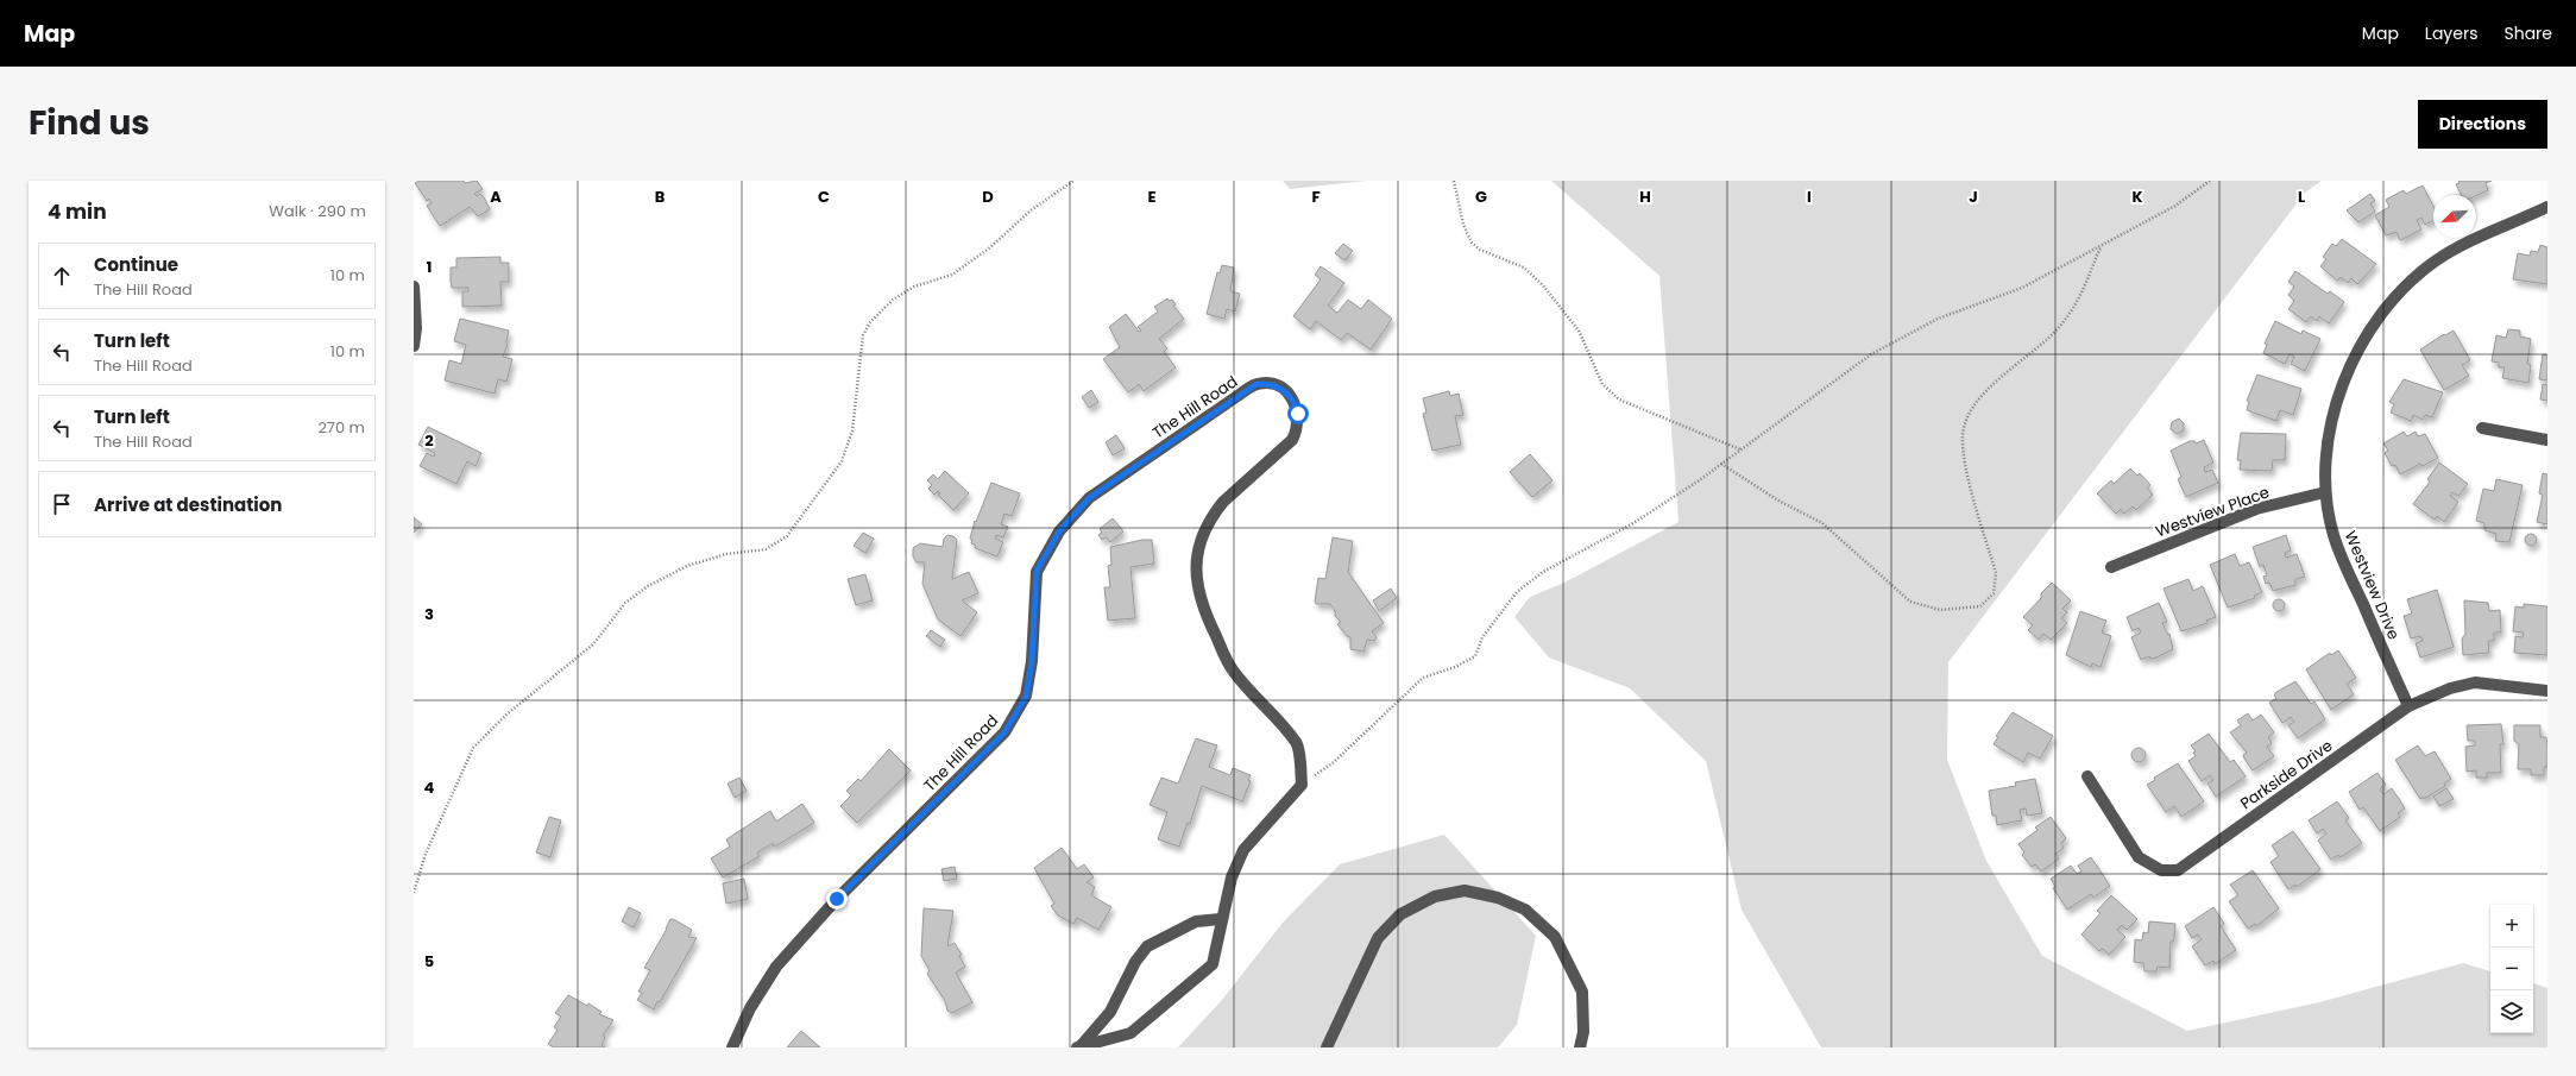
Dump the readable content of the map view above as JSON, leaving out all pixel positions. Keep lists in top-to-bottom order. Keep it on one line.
{"streets":{"street":["The Hill Road","Westview Place","Westview Drive","Parkside Drive"]},"crossings":[["Westview Place","Westview Drive"],["Westview Drive","Parkside Drive"]],"north":"bottom left","page":{"header":"Map","nav":["Map","Layers","Share"],"title":"Find us","buttons":"Directions","heading":["4 min","Walk · 290 m"],"list":[["Continue","The Hill Road","10 m"],["Turn left","The Hill Road","10 m"],["Turn left","The Hill Road","270 m"],"Arrive at destination"],"map_buttons":["+","−"]},"grid":{"columns":["A","B","C","D","E","F","G","H","I","J","K","L"],"rows":["1","2","3","4","5"]}}
